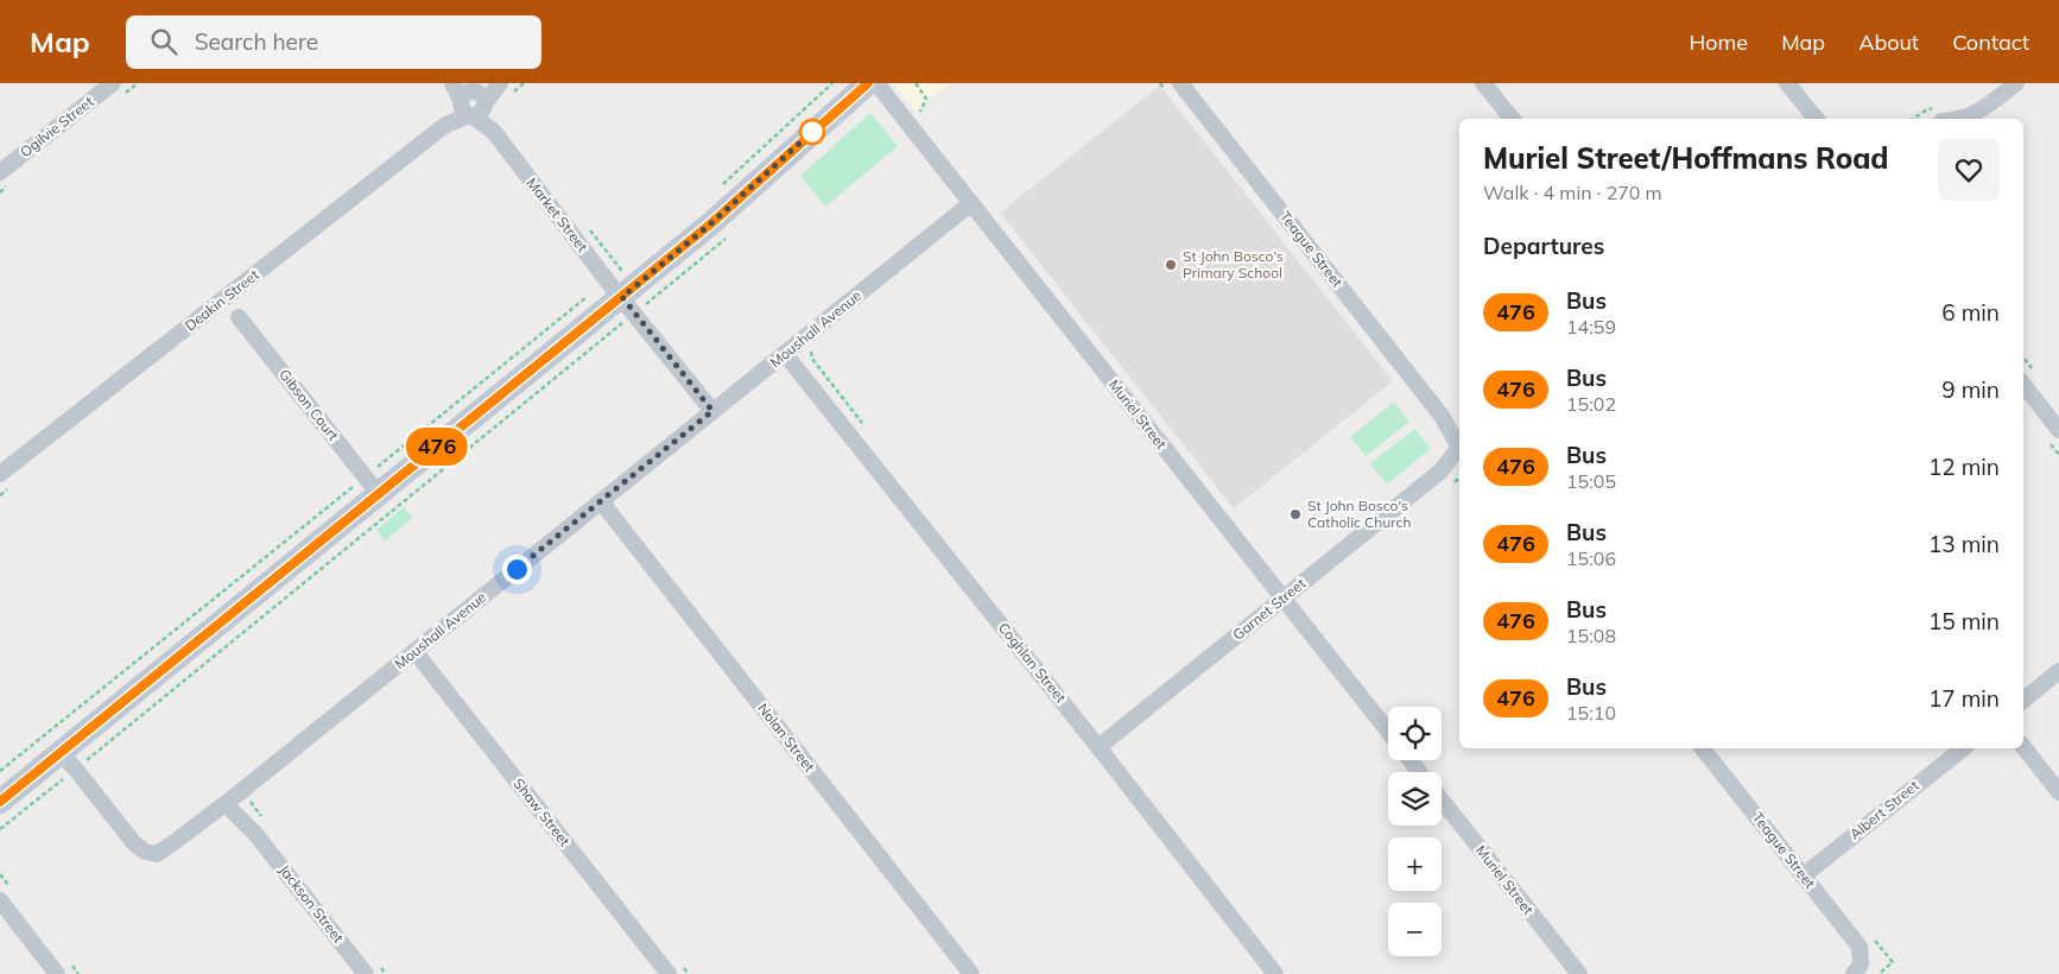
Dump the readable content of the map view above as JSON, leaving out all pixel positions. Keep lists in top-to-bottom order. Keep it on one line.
{"streets":{"street":["Ogilvie Street","Market Street","Teague Street","Deakin Street","Moushall Avenue","Gibson Court","Muriel Street","Garnet Street","Coghlan Street","Nolan Street","Albert Street","Shaw Street","Jackson Street"]},"crossings":[["Market Street","Deakin Street"],["Market Street","Moushall Avenue"],["Teague Street","Albert Street"],["Moushall Avenue","Muriel Street"],["Moushall Avenue","Coghlan Street"],["Moushall Avenue","Nolan Street"],["Moushall Avenue","Shaw Street"],["Moushall Avenue","Jackson Street"],["Muriel Street","Garnet Street"],["Garnet Street","Coghlan Street"]],"places":["St John Bosco's Primary School","St John Bosco's Catholic Church"],"lines":["bus line 476"],"page":{"header":"Map","search":"Search here","nav":["Home","Map","About","Contact"],"on_map":"476","heading":[["Muriel Street/Hoffmans Road","Walk · 4 min · 270 m"],"Departures"],"list":[{"mark":"476","name":"Bus","note":"14:59","value":"6 min"},{"mark":"476","name":"Bus","note":"15:02","value":"9 min"},{"mark":"476","name":"Bus","note":"15:05","value":"12 min"},{"mark":"476","name":"Bus","note":"15:06","value":"13 min"},{"mark":"476","name":"Bus","note":"15:08","value":"15 min"},{"mark":"476","name":"Bus","note":"15:10","value":"17 min"}],"map_buttons":["+","−"]}}
